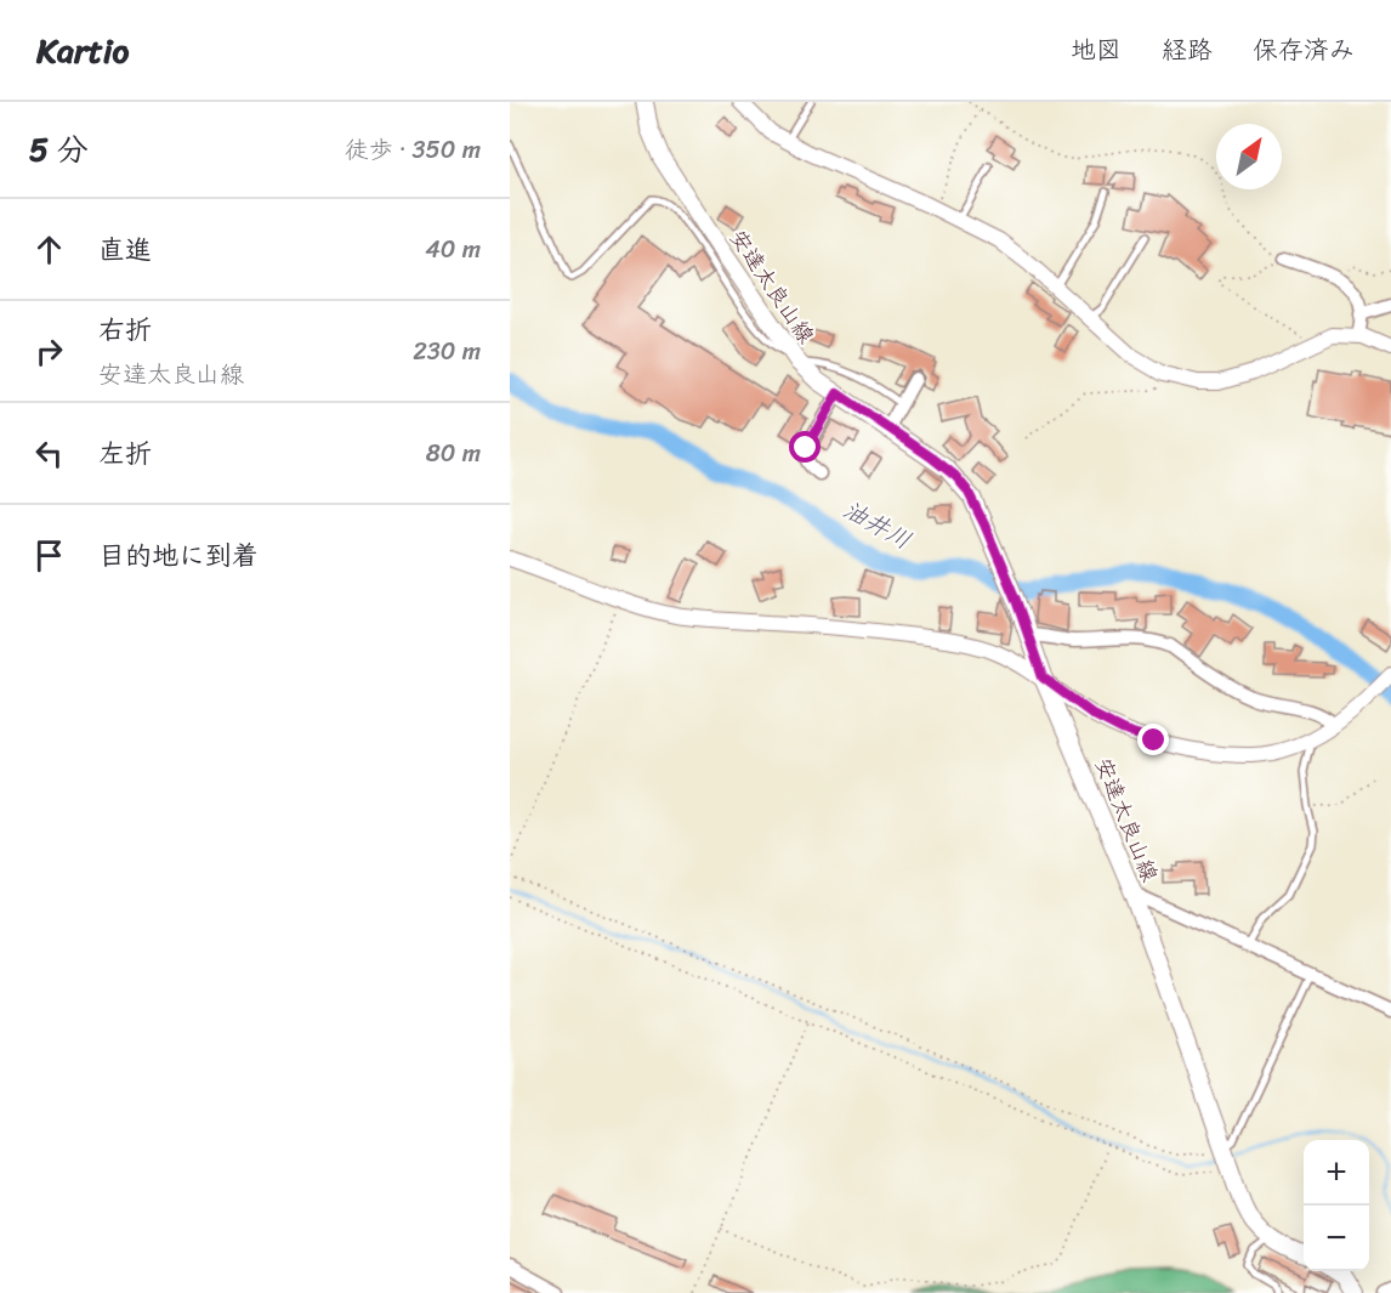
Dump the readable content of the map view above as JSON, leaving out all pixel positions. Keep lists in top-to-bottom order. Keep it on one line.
{"streets":{"main road":["安達太良山線"]},"water":["油井川"],"north":"top right","page":{"header":"Kartio","nav":["地図","経路","保存済み"],"heading":["5 分","徒歩 · 350 m"],"list":[["直進","40 m"],["右折","安達太良山線","230 m"],["左折","80 m"],"目的地に到着"],"map_buttons":["+","−"]}}
